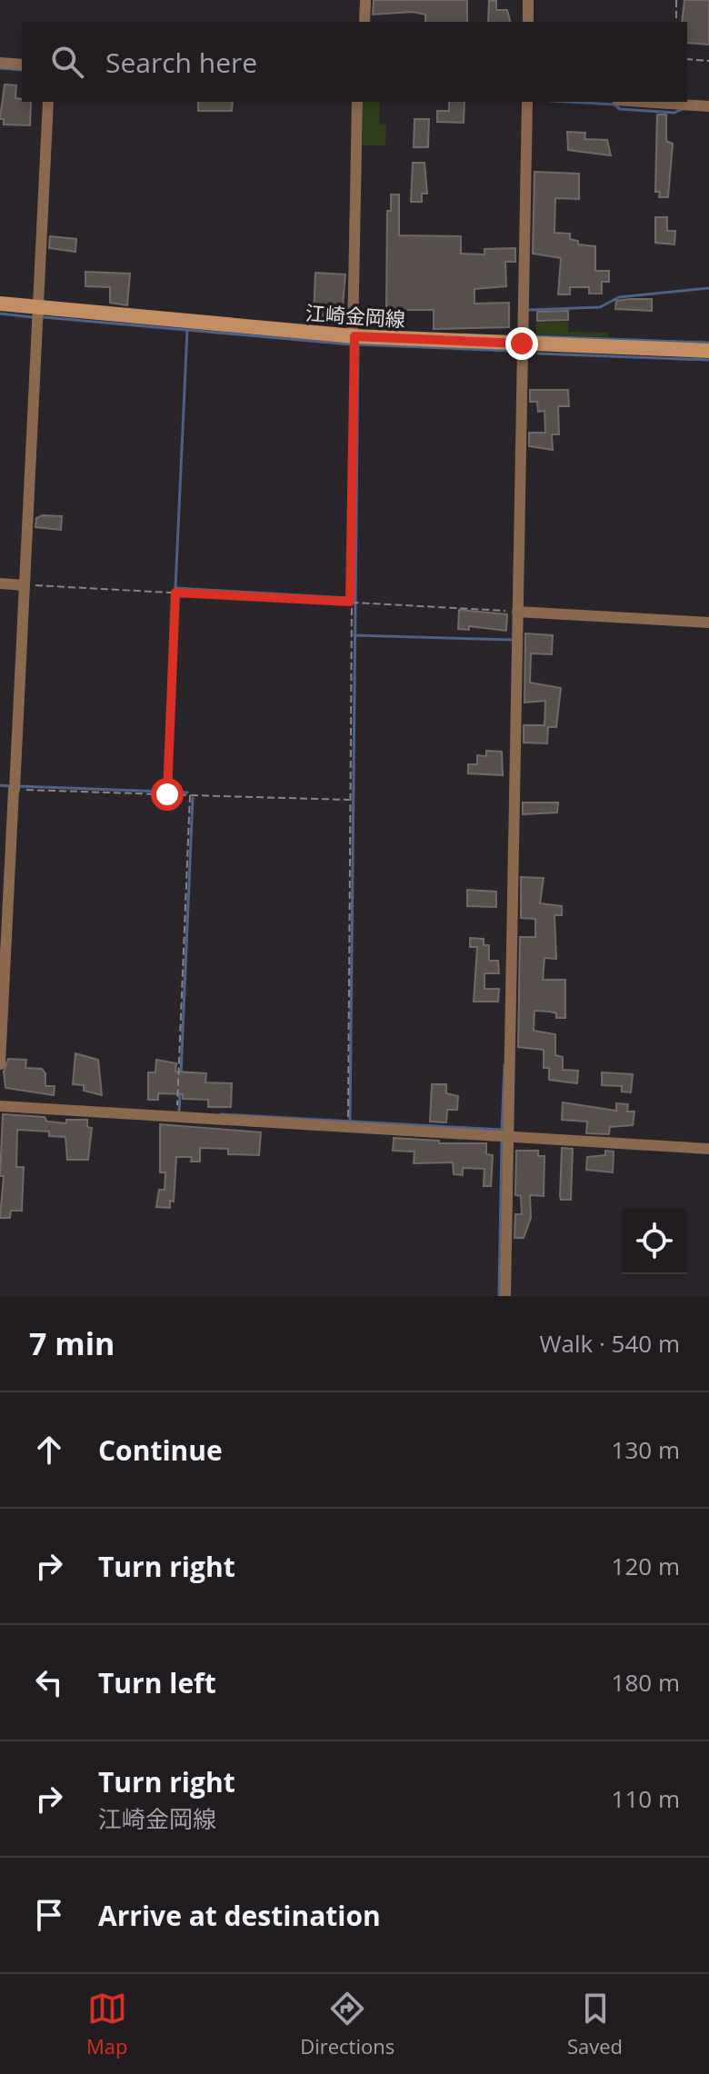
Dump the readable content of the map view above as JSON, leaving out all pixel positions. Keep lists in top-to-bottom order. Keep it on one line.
{"streets":{"main road":["江崎金岡線"]},"page":{"search":"Search here","heading":["7 min","Walk · 540 m"],"list":[["Continue","130 m"],["Turn right","120 m"],["Turn left","180 m"],["Turn right","江崎金岡線","110 m"],"Arrive at destination"],"nav":["Map","Directions","Saved"]}}
